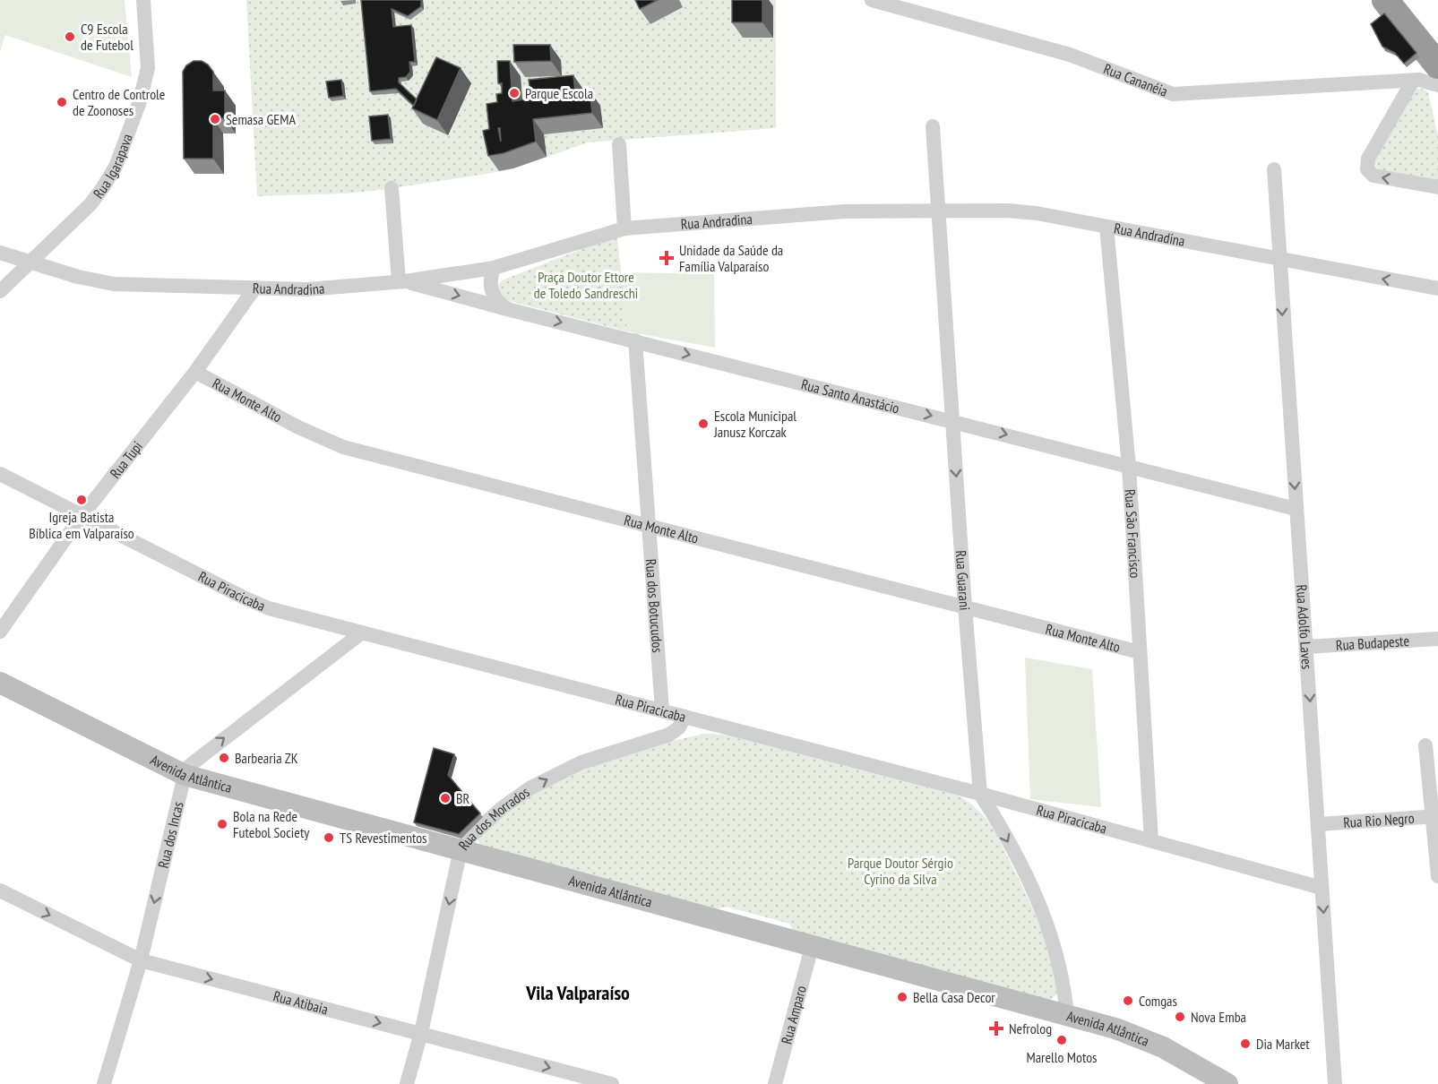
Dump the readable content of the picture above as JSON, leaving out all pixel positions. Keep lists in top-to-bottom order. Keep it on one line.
{"streets":{"main road":["Avenida Atlântica"],"street":["Rua Cananéia","Rua Igarapava","Rua Andradina","Rua Santo Anastácio","Rua Monte Alto","Rua Tupi","Rua São Francisco","Rua Guarani","Rua Piracicaba","Rua dos Botucudos","Rua Adolfo Laves","Rua Budapeste","Rua dos Morrados","Rua Rio Negro","Rua dos Incas","Rua Atibaia","Rua Amparo"]},"crossings":[["Rua Igarapava","Rua Andradina"],["Rua Andradina","Rua Santo Anastácio"],["Rua Andradina","Rua Tupi"],["Rua Andradina","Rua São Francisco"],["Rua Andradina","Rua Guarani"],["Rua Andradina","Rua Adolfo Laves"],["Rua Santo Anastácio","Rua São Francisco"],["Rua Santo Anastácio","Rua Guarani"],["Rua Santo Anastácio","Rua dos Botucudos"],["Rua Santo Anastácio","Rua Adolfo Laves"],["Rua Monte Alto","Rua Tupi"],["Rua Monte Alto","Rua São Francisco"],["Rua Monte Alto","Rua Guarani"],["Rua Monte Alto","Rua dos Botucudos"],["Rua Tupi","Rua Piracicaba"],["Rua São Francisco","Rua Piracicaba"],["Rua Guarani","Rua Piracicaba"],["Rua Guarani","Avenida Atlântica"],["Rua Piracicaba","Rua dos Botucudos"],["Rua Piracicaba","Rua Adolfo Laves"],["Rua Piracicaba","Rua dos Morrados"],["Rua Piracicaba","Rua dos Incas"],["Rua Adolfo Laves","Rua Budapeste"],["Rua Adolfo Laves","Rua Rio Negro"],["Avenida Atlântica","Rua dos Morrados"],["Avenida Atlântica","Rua dos Incas"],["Avenida Atlântica","Rua Amparo"],["Rua dos Morrados","Rua Atibaia"],["Rua dos Incas","Rua Atibaia"]],"one_way":["Rua Santo Anastácio","Rua Guarani","Rua Adolfo Laves","Rua Atibaia"],"districts":["Vila Valparaíso"],"parks":["Praça Doutor Ettore de Toledo Sandreschi","Parque Doutor Sérgio Cyrino da Silva"],"places":{"other":["C9 Escola de Futebol","Parque Escola","Centro de Controle de Zoonoses","Semasa GEMA","Escola Municipal Janusz Korczak","Igreja Batista Bíblica em Valparaíso","Barbearia ZK","BR","Bola na Rede Futebol Society","TS Revestimentos","Bella Casa Decor","Comgas","Nova Emba","Marello Motos","Dia Market"],"health":["Unidade da Saúde da Família Valparaíso","Nefrolog"]}}
